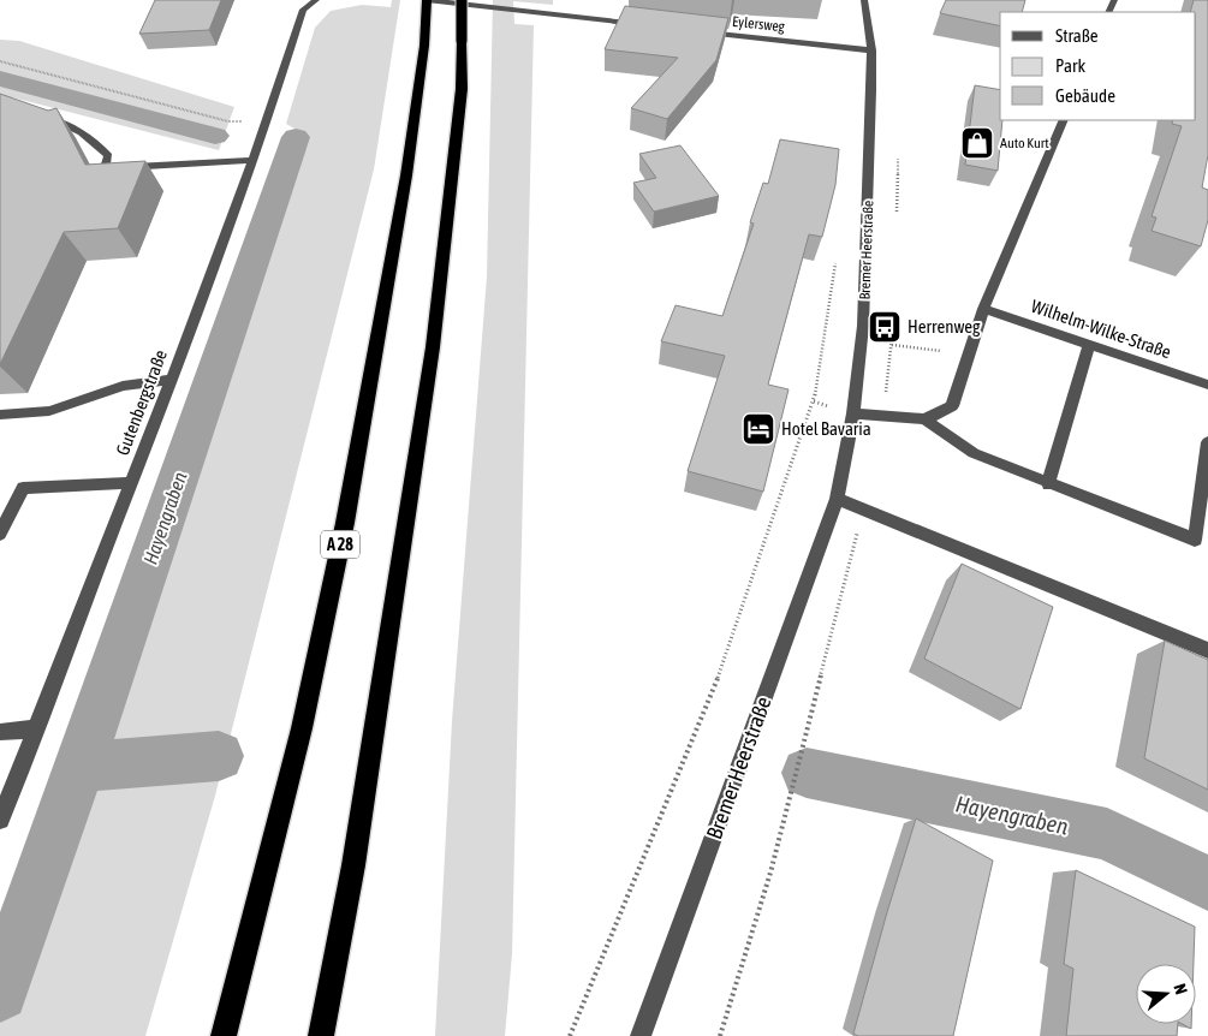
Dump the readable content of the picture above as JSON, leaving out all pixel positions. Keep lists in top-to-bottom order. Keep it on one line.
{"streets":{"highway":["A 28"],"street":["Eylersweg","Bremer Heerstraße","Wilhelm-Wilke-Straße","Gutenbergstraße"]},"crossings":[["Eylersweg","Bremer Heerstraße"]],"water":["Hayengraben"],"places":{"shop":["Auto Kurt"],"bus stop":["Herrenweg"],"hotel":["Hotel Bavaria"]},"legend":["Straße","Park","Gebäude"],"north":"right"}
